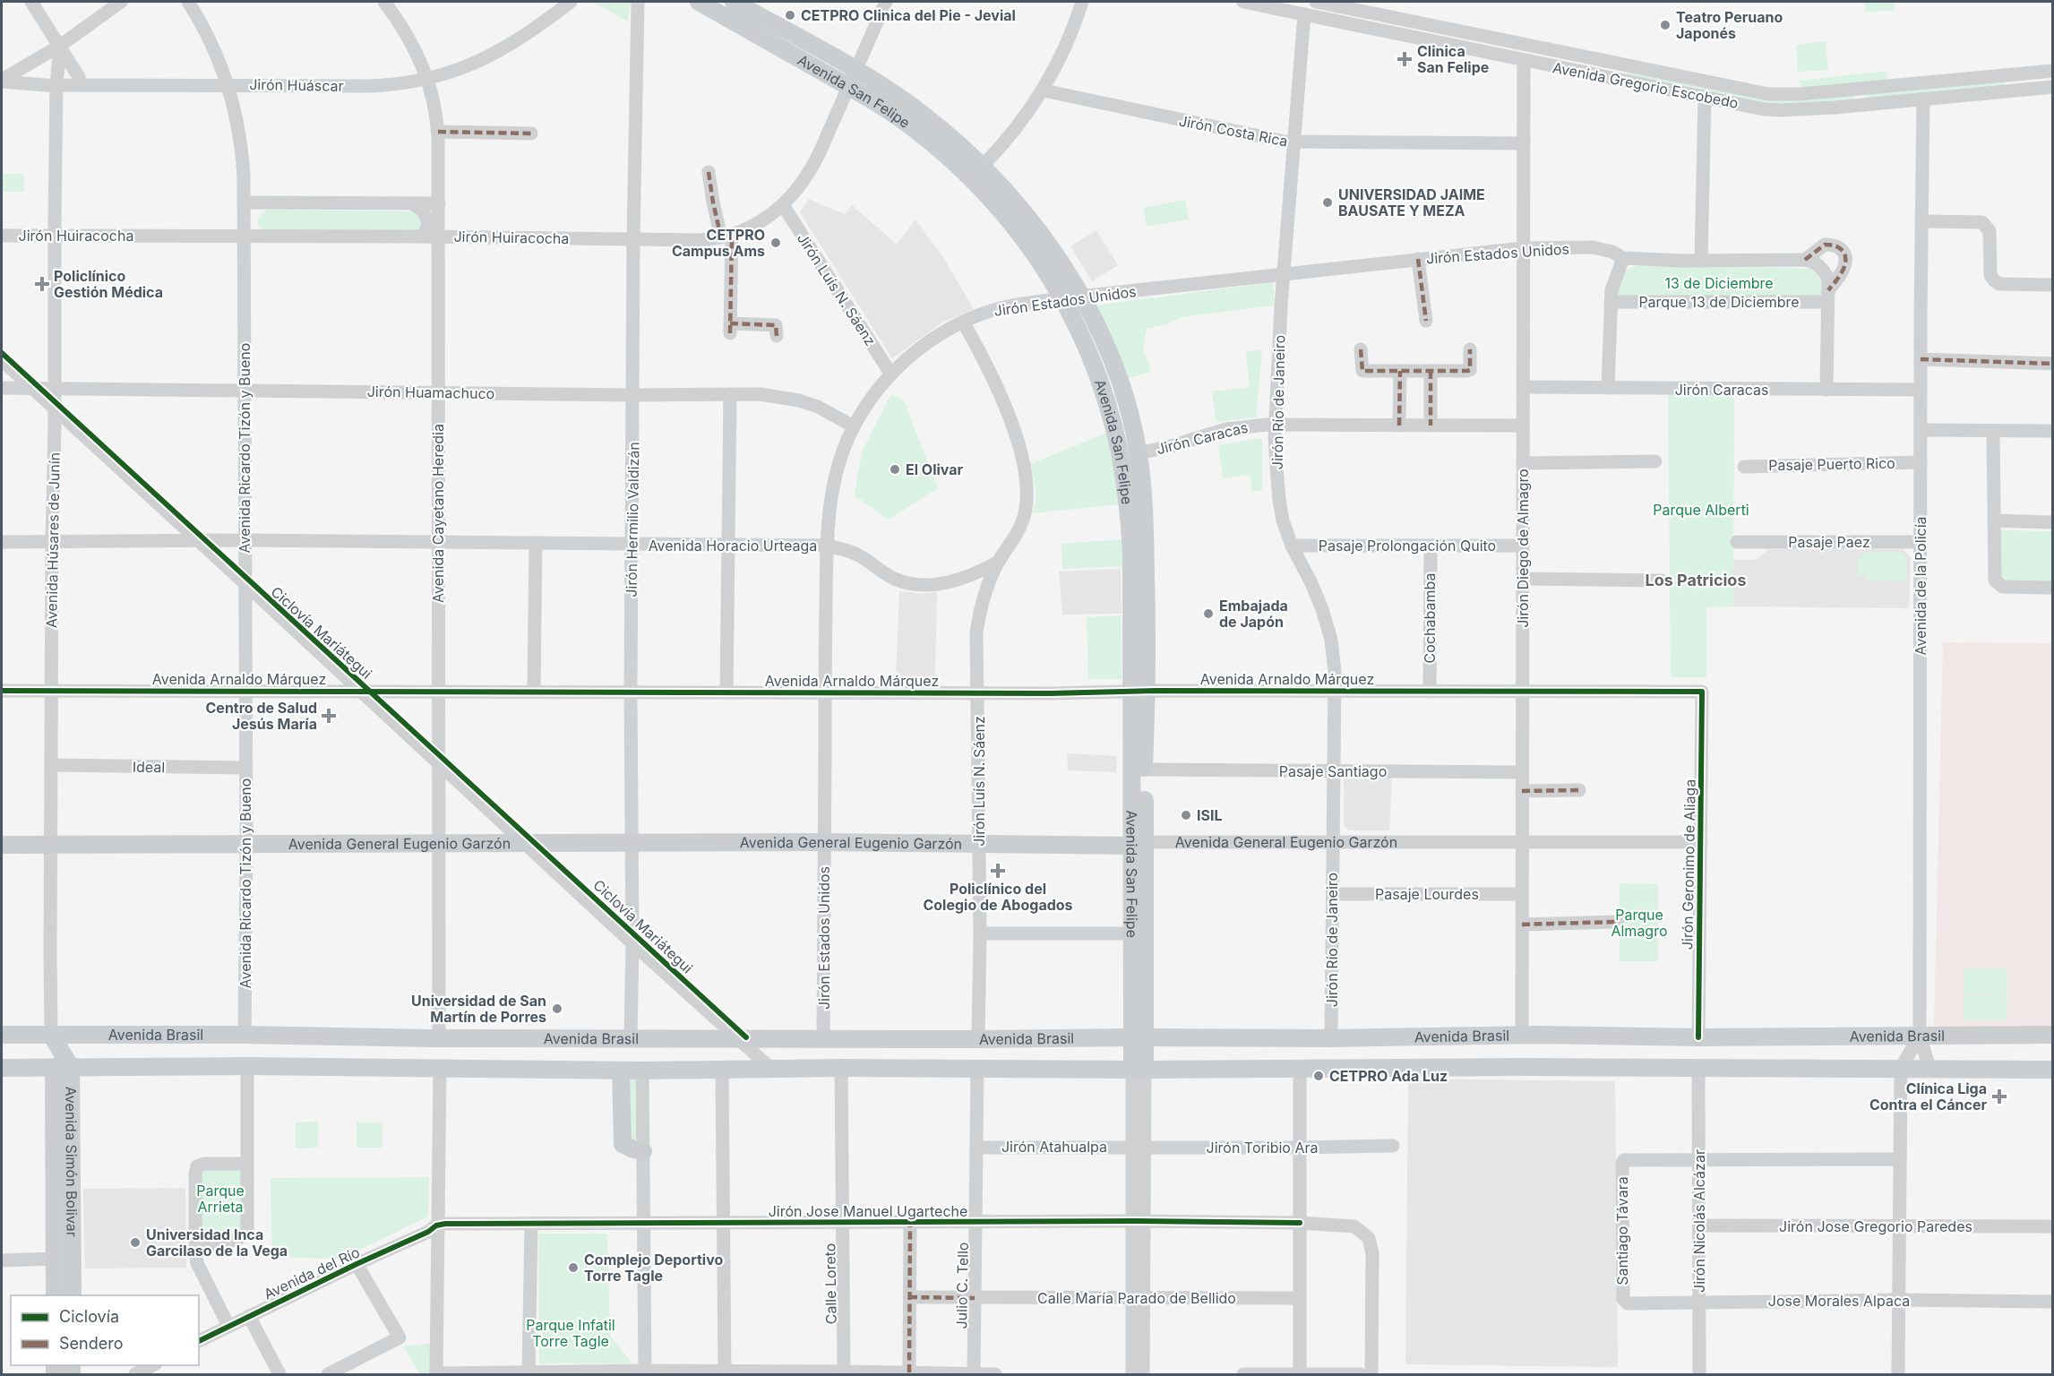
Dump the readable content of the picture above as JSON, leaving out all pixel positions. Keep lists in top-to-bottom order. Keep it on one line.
{"streets":{"main road":["Avenida San Felipe","Avenida General Eugenio Garzón","Avenida Brasil","Avenida Simón Bolivar"],"street":["Jirón Huáscar","Avenida Gregorio Escobedo","Jirón Costa Rica","Jirón Huiracocha","Jirón Estados Unidos","Jirón Luís N. Sáenz","Parque 13 de Diciembre","Jirón Caracas","Jirón Huamachuco","Jirón Río de Janeiro","Avenida Ricardo Tizón y Bueno","Pasaje Puerto Rico","Avenida Cayetano Heredia","Jirón Hermilio Valdizán","Avenida Húsares de Junín","Pasaje Paez","Avenida Horacio Urteaga","Pasaje Prolongación Quito","Jirón Diego de Almagro","Avenida de la Policía","Cochabamba","Avenida Arnaldo Márquez","Ideal","Pasaje Santiago","Jirón Geronimo de Aliaga","Pasaje Lourdes","Jirón Atahualpa","Jirón Toribio Ara","Jirón Jose Manuel Ugarteche","Jirón Nicolás Alcázar","Jirón Jose Gregorio Paredes","Santiago Távara","Avenida del Río","Calle Loreto","Julio C. Tello","Calle María Parado de Bellido","Jose Morales Alpaca"],"cycle path":["Ciclovía Mariátegui"]},"crossings":[["Jirón Huáscar","Avenida Ricardo Tizón y Bueno"],["Jirón Huáscar","Avenida Cayetano Heredia"],["Jirón Huáscar","Avenida Húsares de Junín"],["Avenida Gregorio Escobedo","Jirón Río de Janeiro"],["Avenida Gregorio Escobedo","Jirón Diego de Almagro"],["Avenida Gregorio Escobedo","Avenida de la Policía"],["Avenida San Felipe","Jirón Huiracocha"],["Avenida San Felipe","Jirón Estados Unidos"],["Avenida San Felipe","Jirón Caracas"],["Avenida San Felipe","Avenida Arnaldo Márquez"],["Avenida San Felipe","Pasaje Santiago"],["Avenida San Felipe","Avenida General Eugenio Garzón"],["Avenida San Felipe","Avenida Brasil"],["Jirón Costa Rica","Jirón Río de Janeiro"],["Jirón Costa Rica","Jirón Diego de Almagro"],["Jirón Huiracocha","Jirón Luís N. Sáenz"],["Jirón Huiracocha","Avenida Ricardo Tizón y Bueno"],["Jirón Huiracocha","Avenida Cayetano Heredia"],["Jirón Huiracocha","Jirón Hermilio Valdizán"],["Jirón Huiracocha","Avenida Húsares de Junín"],["Jirón Estados Unidos","Jirón Luís N. Sáenz"],["Jirón Estados Unidos","Jirón Huamachuco"],["Jirón Estados Unidos","Jirón Río de Janeiro"],["Jirón Estados Unidos","Avenida Horacio Urteaga"],["Jirón Estados Unidos","Jirón Diego de Almagro"],["Jirón Estados Unidos","Avenida Arnaldo Márquez"],["Jirón Estados Unidos","Avenida General Eugenio Garzón"],["Jirón Estados Unidos","Avenida Brasil"],["Jirón Luís N. Sáenz","Avenida Horacio Urteaga"],["Jirón Luís N. Sáenz","Avenida Arnaldo Márquez"],["Jirón Luís N. Sáenz","Avenida General Eugenio Garzón"],["Jirón Luís N. Sáenz","Avenida Brasil"],["Jirón Caracas","Jirón Río de Janeiro"],["Jirón Caracas","Jirón Diego de Almagro"],["Jirón Caracas","Avenida de la Policía"],["Jirón Huamachuco","Avenida Ricardo Tizón y Bueno"],["Jirón Huamachuco","Avenida Cayetano Heredia"],["Jirón Huamachuco","Jirón Hermilio Valdizán"],["Jirón Huamachuco","Avenida Húsares de Junín"],["Jirón Río de Janeiro","Pasaje Prolongación Quito"],["Jirón Río de Janeiro","Avenida Arnaldo Márquez"],["Jirón Río de Janeiro","Pasaje Santiago"],["Jirón Río de Janeiro","Avenida General Eugenio Garzón"],["Jirón Río de Janeiro","Pasaje Lourdes"],["Jirón Río de Janeiro","Avenida Brasil"],["Avenida Ricardo Tizón y Bueno","Avenida Horacio Urteaga"],["Avenida Ricardo Tizón y Bueno","Avenida Arnaldo Márquez"],["Avenida Ricardo Tizón y Bueno","Ideal"],["Avenida Ricardo Tizón y Bueno","Avenida General Eugenio Garzón"],["Avenida Ricardo Tizón y Bueno","Avenida Brasil"],["Pasaje Puerto Rico","Avenida de la Policía"],["Avenida Cayetano Heredia","Avenida Horacio Urteaga"],["Avenida Cayetano Heredia","Avenida Arnaldo Márquez"],["Avenida Cayetano Heredia","Avenida General Eugenio Garzón"],["Avenida Cayetano Heredia","Avenida Brasil"],["Jirón Hermilio Valdizán","Avenida Horacio Urteaga"],["Jirón Hermilio Valdizán","Avenida Arnaldo Márquez"],["Jirón Hermilio Valdizán","Avenida General Eugenio Garzón"],["Jirón Hermilio Valdizán","Avenida Brasil"],["Avenida Húsares de Junín","Avenida Horacio Urteaga"],["Avenida Húsares de Junín","Avenida Arnaldo Márquez"],["Avenida Húsares de Junín","Ideal"],["Avenida Húsares de Junín","Avenida General Eugenio Garzón"],["Avenida Húsares de Junín","Avenida Brasil"],["Avenida Húsares de Junín","Avenida Simón Bolivar"],["Pasaje Paez","Avenida de la Policía"],["Pasaje Prolongación Quito","Jirón Diego de Almagro"],["Pasaje Prolongación Quito","Cochabamba"],["Jirón Diego de Almagro","Avenida Arnaldo Márquez"],["Jirón Diego de Almagro","Pasaje Santiago"],["Jirón Diego de Almagro","Avenida General Eugenio Garzón"],["Jirón Diego de Almagro","Pasaje Lourdes"],["Jirón Diego de Almagro","Avenida Brasil"],["Avenida de la Policía","Avenida Brasil"],["Cochabamba","Avenida Arnaldo Márquez"],["Avenida Arnaldo Márquez","Jirón Geronimo de Aliaga"],["Avenida General Eugenio Garzón","Jirón Geronimo de Aliaga"],["Jirón Geronimo de Aliaga","Avenida Brasil"],["Avenida Brasil","Avenida Simón Bolivar"],["Avenida Brasil","Jirón Nicolás Alcázar"],["Avenida Brasil","Calle Loreto"],["Avenida Brasil","Julio C. Tello"],["Jirón Atahualpa","Jirón Toribio Ara"],["Jirón Atahualpa","Julio C. Tello"],["Jirón Jose Manuel Ugarteche","Avenida del Río"],["Jirón Jose Manuel Ugarteche","Calle Loreto"],["Jirón Jose Manuel Ugarteche","Julio C. Tello"],["Jirón Nicolás Alcázar","Jirón Jose Gregorio Paredes"],["Jirón Nicolás Alcázar","Santiago Távara"],["Jirón Nicolás Alcázar","Jose Morales Alpaca"],["Santiago Távara","Jose Morales Alpaca"],["Julio C. Tello","Calle María Parado de Bellido"]],"districts":["Los Patricios"],"parks":["13 de Diciembre","Parque Alberti","Parque Almagro","Parque Arrieta","Parque Infatil Torre Tagle"],"places":{"other":["CETPRO Clinica del Pie - Jevial","Teatro Peruano Japonés","UNIVERSIDAD JAIME BAUSATE Y MEZA","CETPRO Campus Ams","El Olivar","Embajada de Japón","ISIL","Universidad de San Martín de Porres","CETPRO Ada Luz","Universidad Inca Garcilaso de la Vega","Complejo Deportivo Torre Tagle"],"health":["Clinica San Felipe","Policlínico Gestión Médica","Centro de Salud Jesús María","Policlínico del Colegio de Abogados","Clínica Liga Contra el Cáncer"]},"legend":["Ciclovía","Sendero"]}
